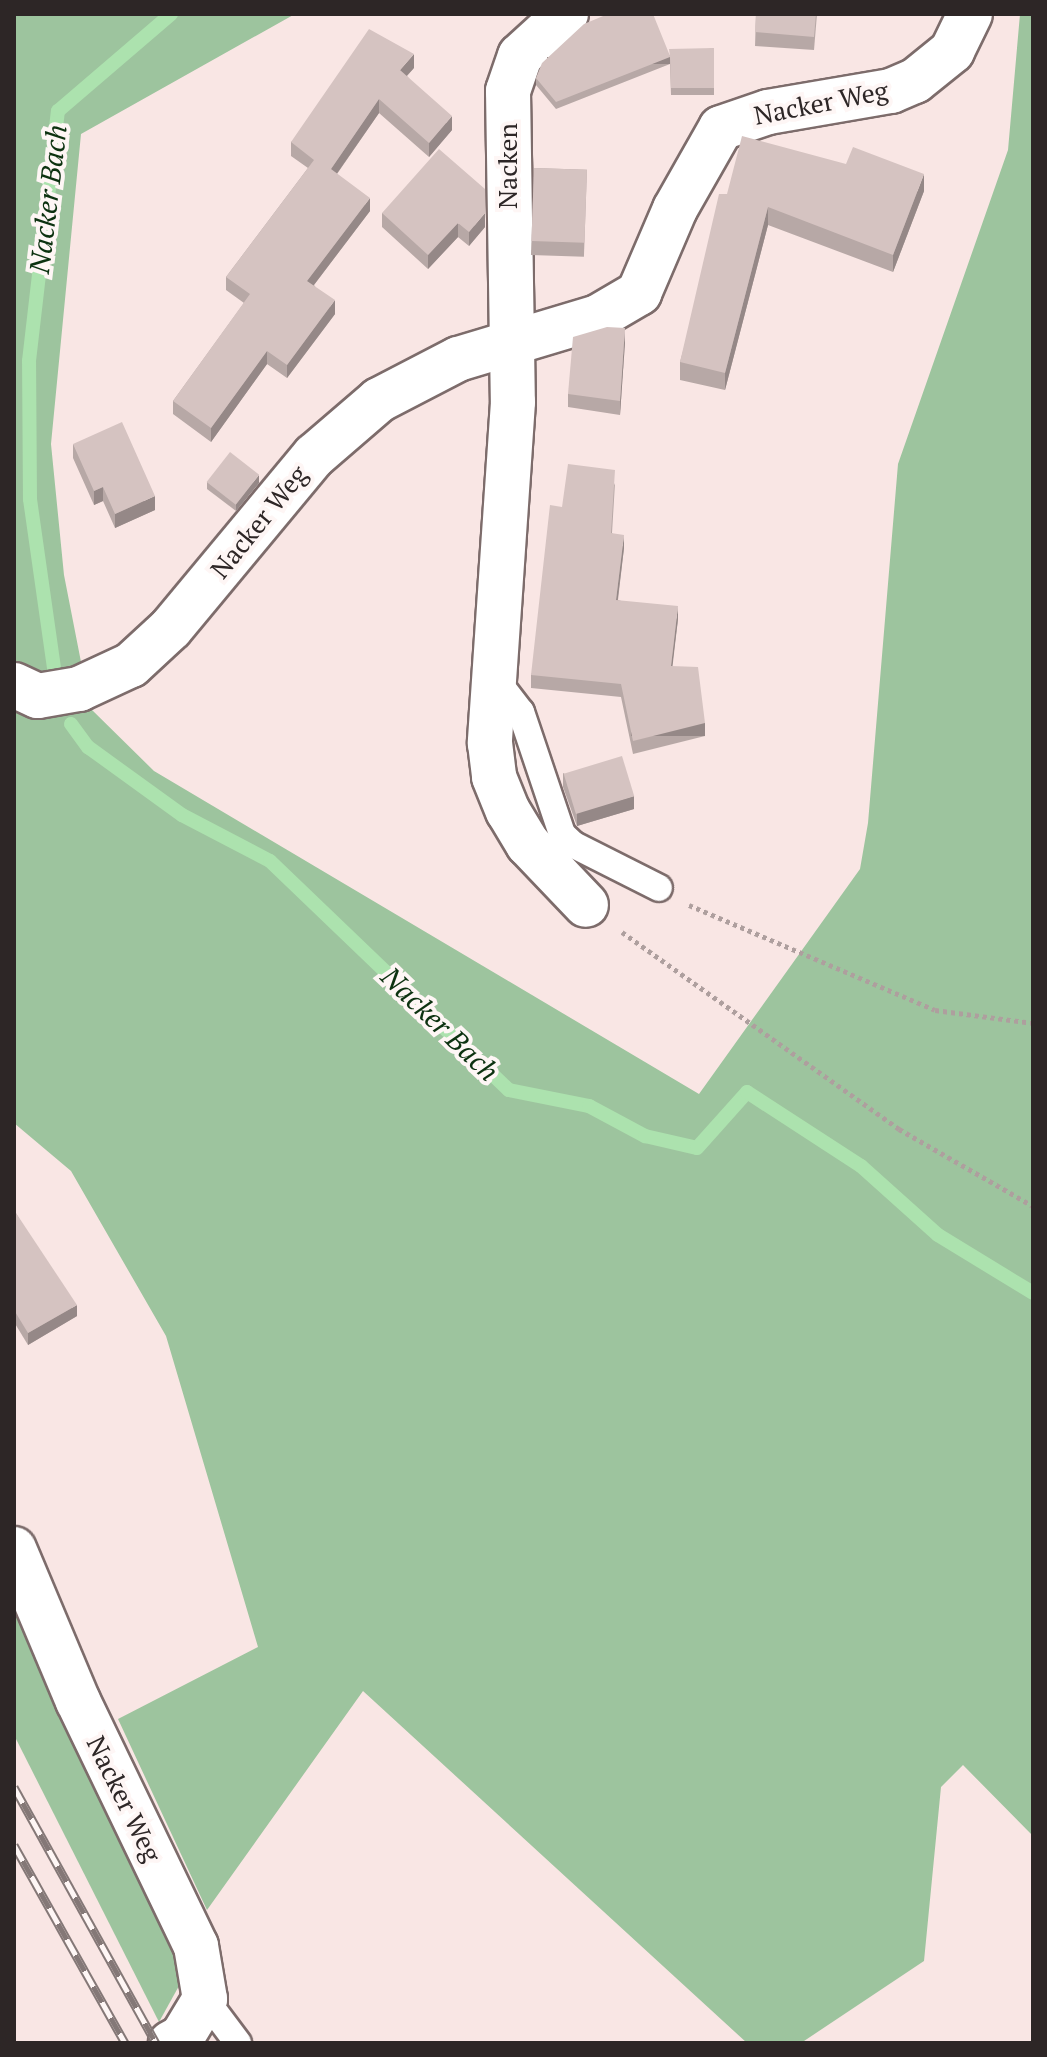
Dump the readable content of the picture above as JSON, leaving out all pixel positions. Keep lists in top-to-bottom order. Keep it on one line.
{"streets":{"street":["Nacker Weg","Nacken"]},"crossings":[["Nacker Weg","Nacken"]],"water":["Nacker Bach"]}
